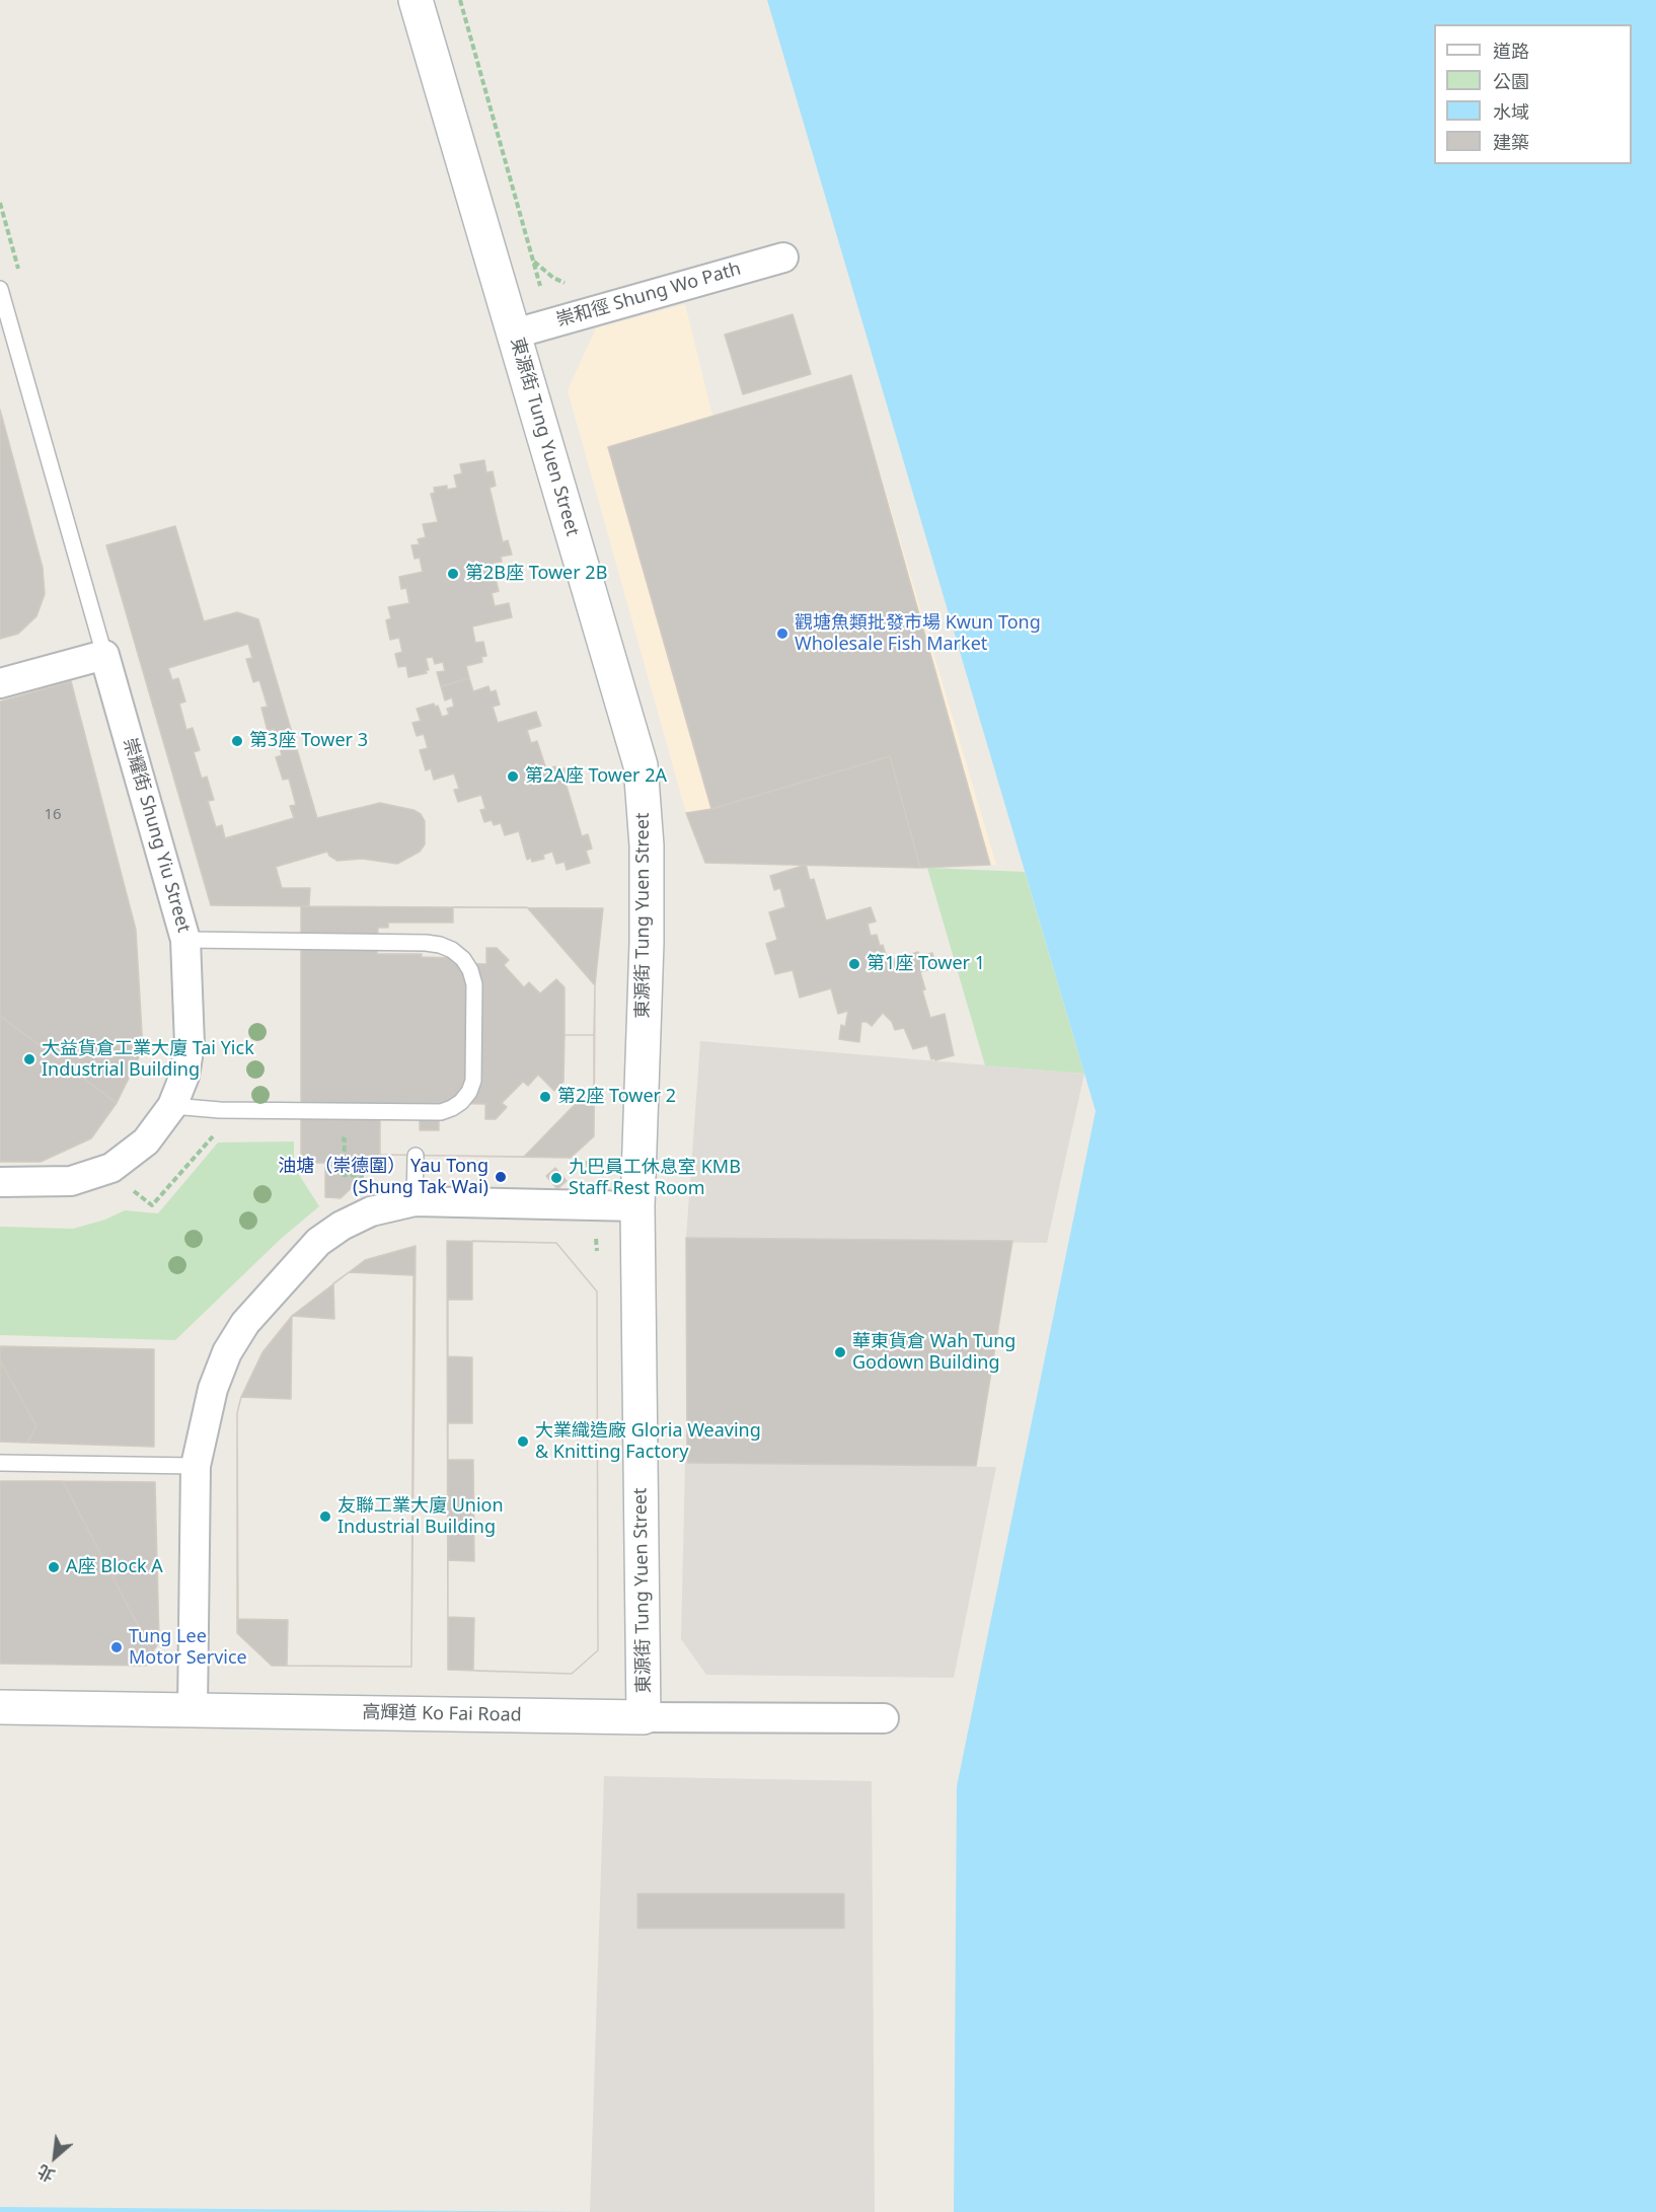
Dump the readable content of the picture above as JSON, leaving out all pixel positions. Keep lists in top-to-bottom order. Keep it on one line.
{"streets":{"street":["崇和徑 Shung Wo Path","東源街 Tung Yuen Street","崇耀街 Shung Yiu Street","高輝道 Ko Fai Road"]},"crossings":[["崇和徑 Shung Wo Path","東源街 Tung Yuen Street"],["東源街 Tung Yuen Street","高輝道 Ko Fai Road"]],"places":["第2B座 Tower 2B","觀塘魚類批發市場 Kwun Tong Wholesale Fish Market","第3座 Tower 3","第2A座 Tower 2A","第1座 Tower 1","大益貨倉工業大廈 Tai Yick Industrial Building","第2座 Tower 2","油塘（崇德圍） Yau Tong (Shung Tak Wai)","九巴員工休息室 KMB Staff Rest Room","華東貨倉 Wah Tung Godown Building","大業織造廠 Gloria Weaving & Knitting Factory","友聯工業大廈 Union Industrial Building","A座 Block A","Tung Lee Motor Service"],"house_numbers":["16"],"legend":["道路","公園","水域","建築"],"north":"bottom left"}
